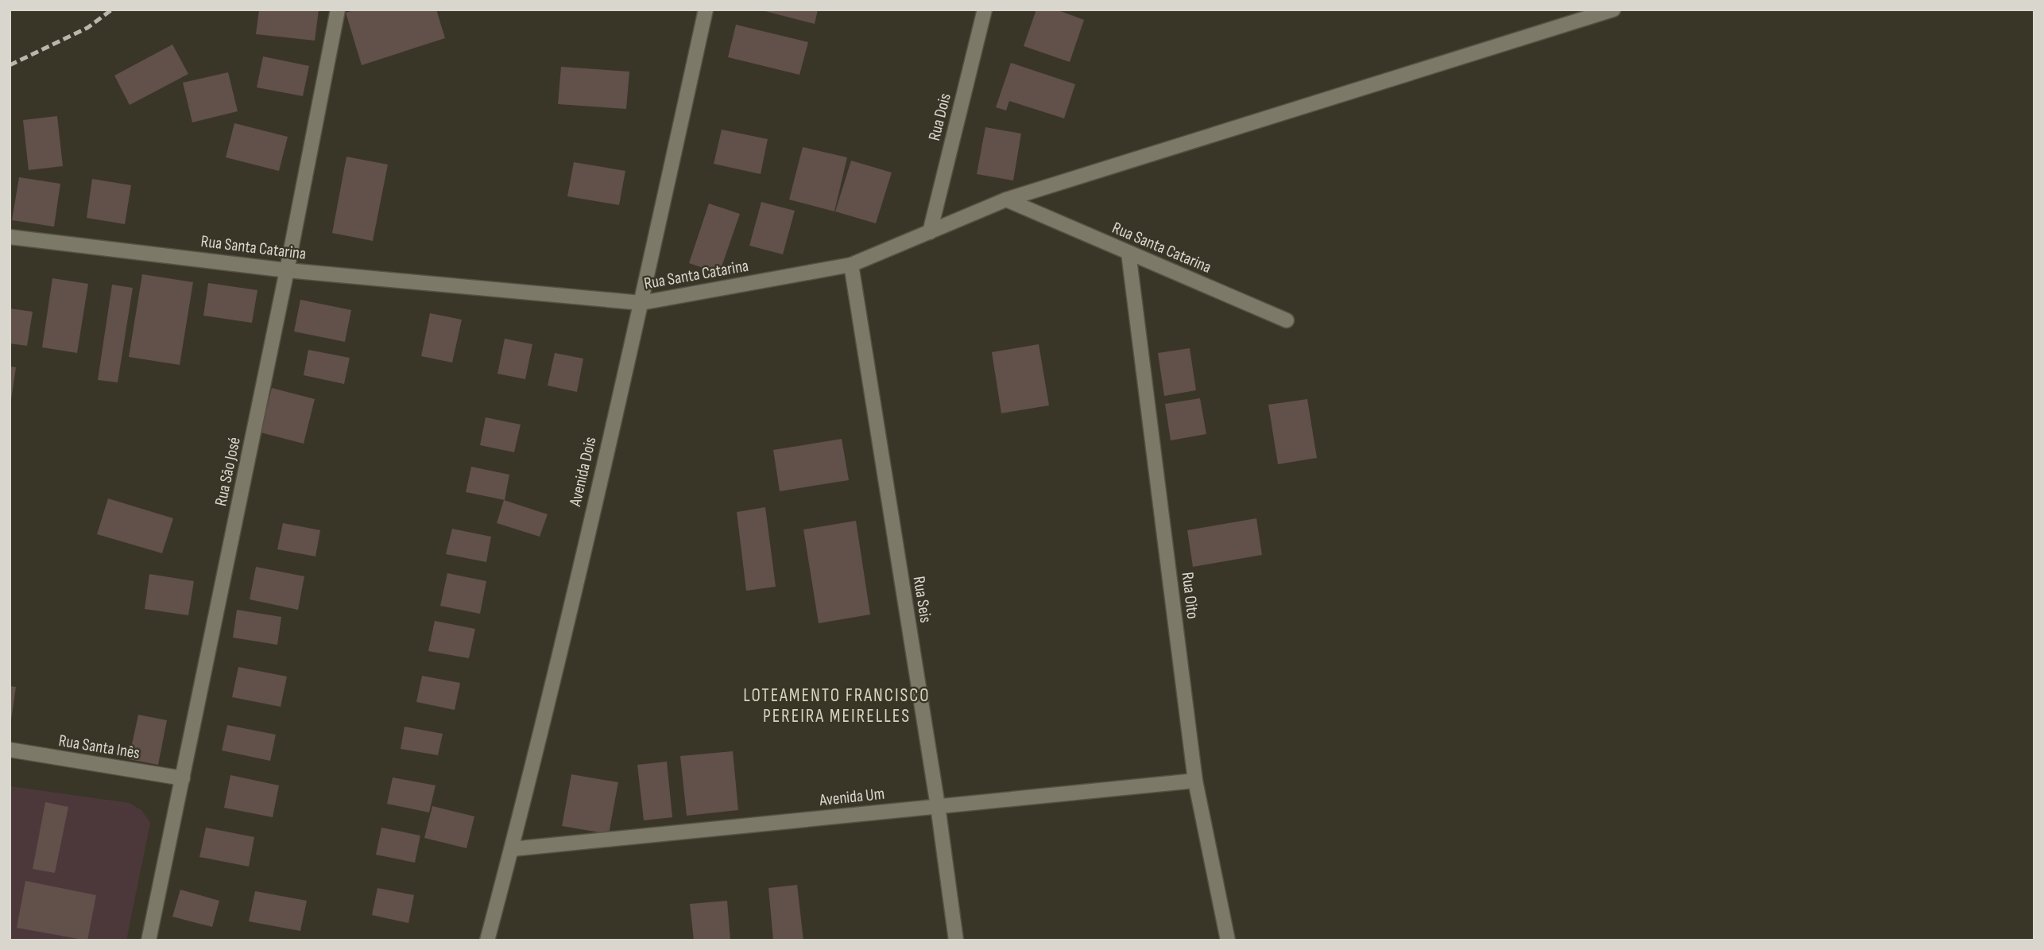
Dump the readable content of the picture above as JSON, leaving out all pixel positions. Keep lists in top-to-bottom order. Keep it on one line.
{"streets":{"street":["Rua Dois","Rua Santa Catarina","Rua São José","Avenida Dois","Rua Oito","Rua Seis","Rua Santa Inês","Avenida Um"]},"crossings":[["Rua Dois","Rua Santa Catarina"],["Rua Santa Catarina","Rua São José"],["Rua Santa Catarina","Avenida Dois"],["Rua Santa Catarina","Rua Oito"],["Rua Santa Catarina","Rua Seis"],["Rua São José","Rua Santa Inês"],["Avenida Dois","Avenida Um"],["Rua Oito","Avenida Um"],["Rua Seis","Avenida Um"]],"districts":["LOTEAMENTO FRANCISCO PEREIRA MEIRELLES"]}
